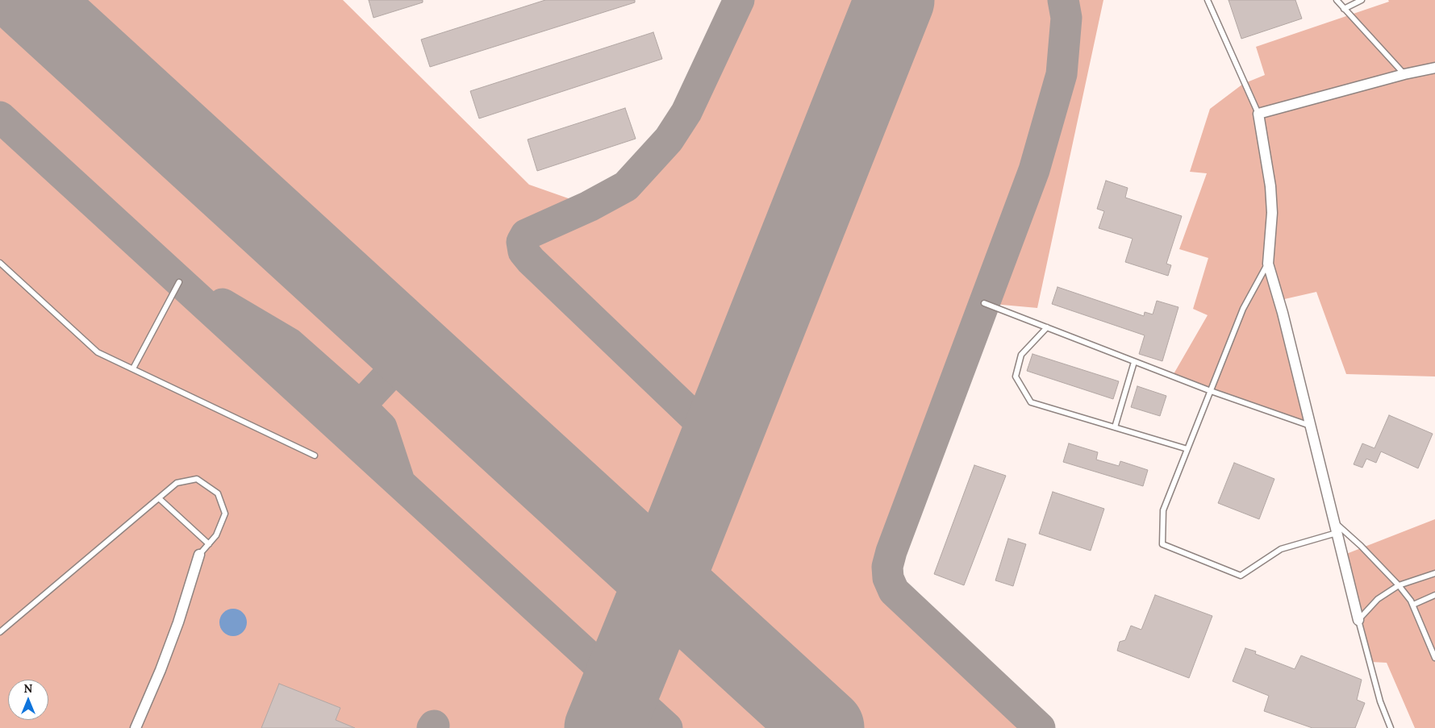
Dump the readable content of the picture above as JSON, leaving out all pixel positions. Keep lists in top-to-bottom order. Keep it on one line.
{"north":"top"}
